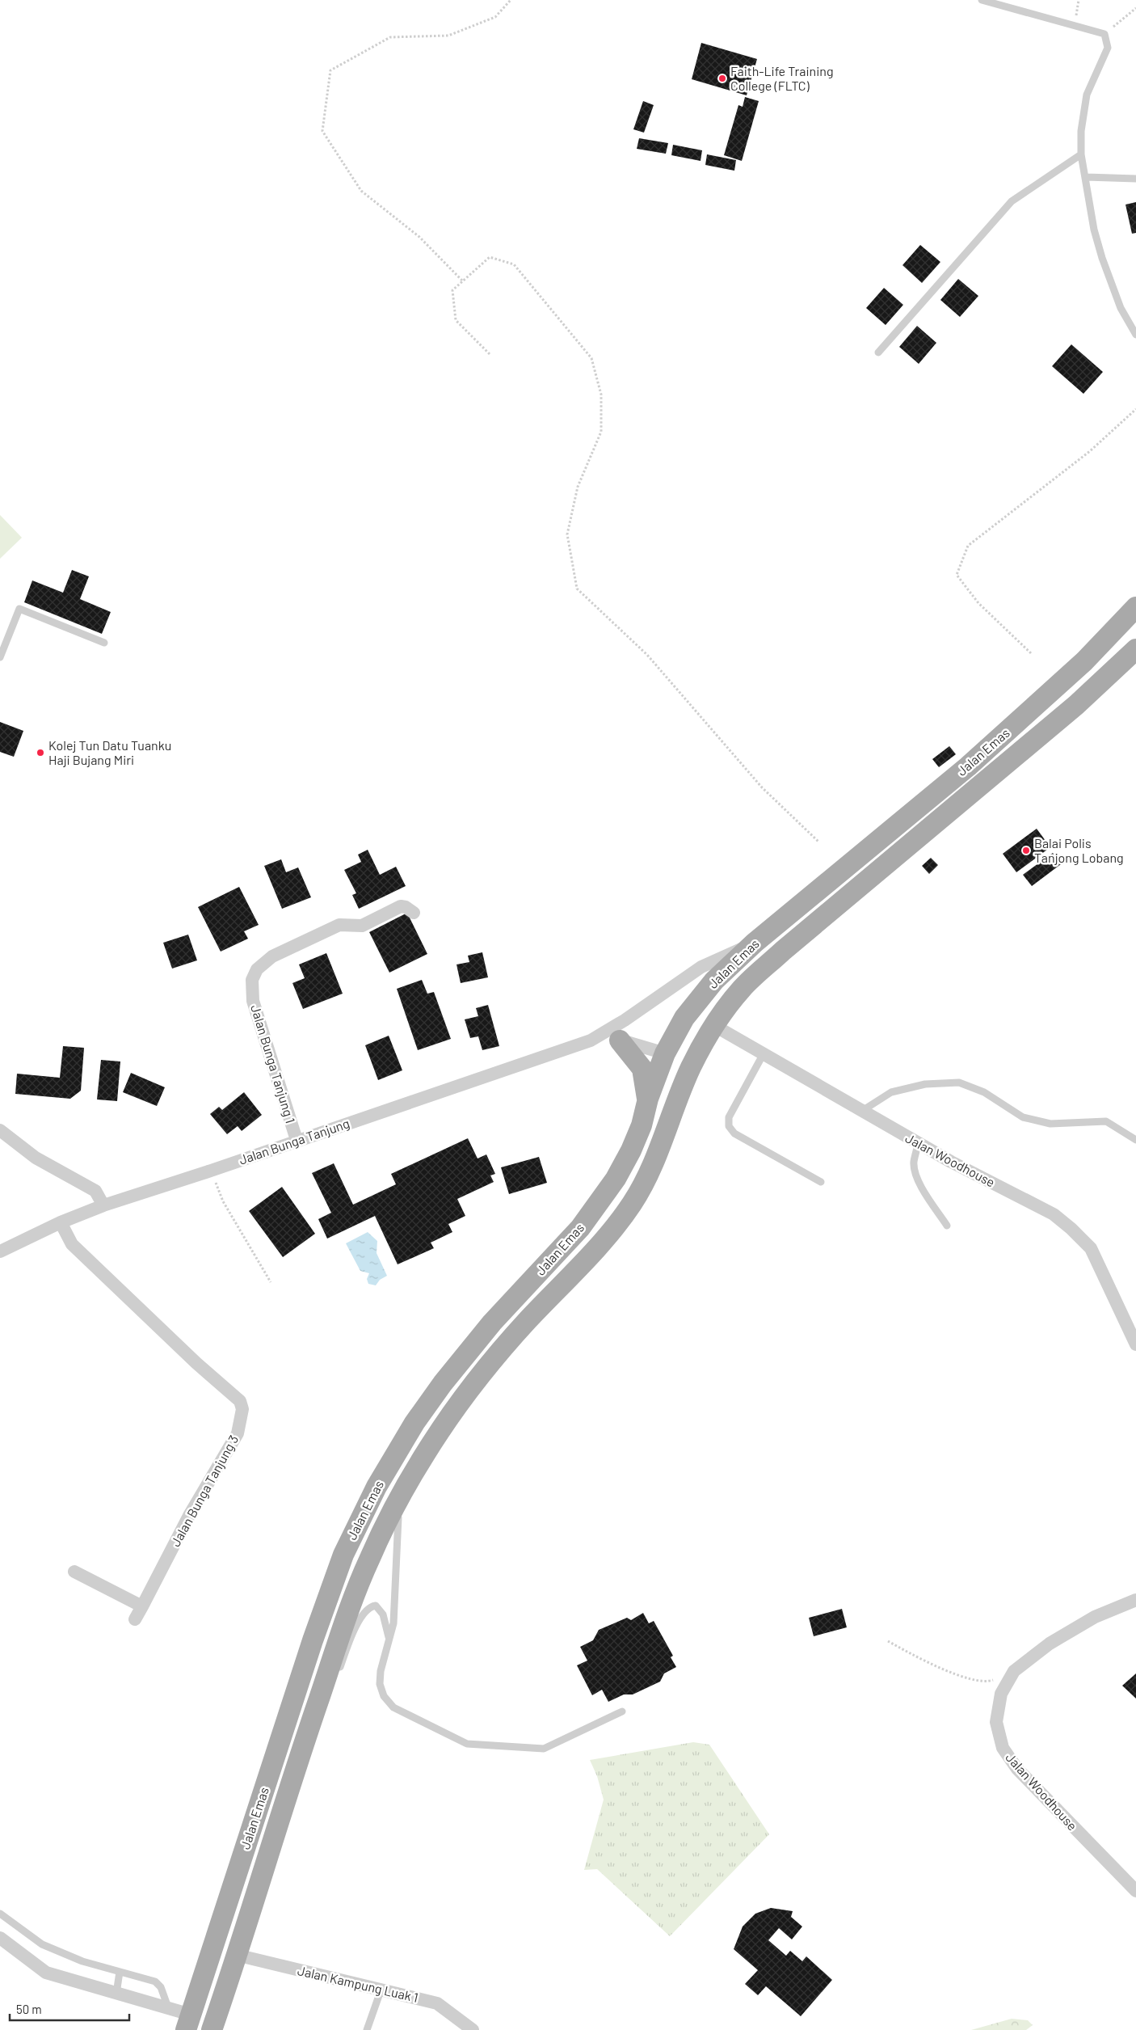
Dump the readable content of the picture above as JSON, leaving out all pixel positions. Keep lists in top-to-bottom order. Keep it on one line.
{"streets":{"main road":["Jalan Emas"],"street":["Jalan Bunga Tanjung 1","Jalan Bunga Tanjung","Jalan Woodhouse","Jalan Bunga Tanjung 3","Jalan Kampung Luak 1"]},"crossings":[["Jalan Emas","Jalan Woodhouse"],["Jalan Emas","Jalan Kampung Luak 1"],["Jalan Bunga Tanjung 1","Jalan Bunga Tanjung"],["Jalan Bunga Tanjung","Jalan Bunga Tanjung 3"]],"places":["Faith-Life Training College (FLTC)","Kolej Tun Datu Tuanku Haji Bujang Miri","Balai Polis Tanjong Lobang"],"scale_bar":"50 m"}
